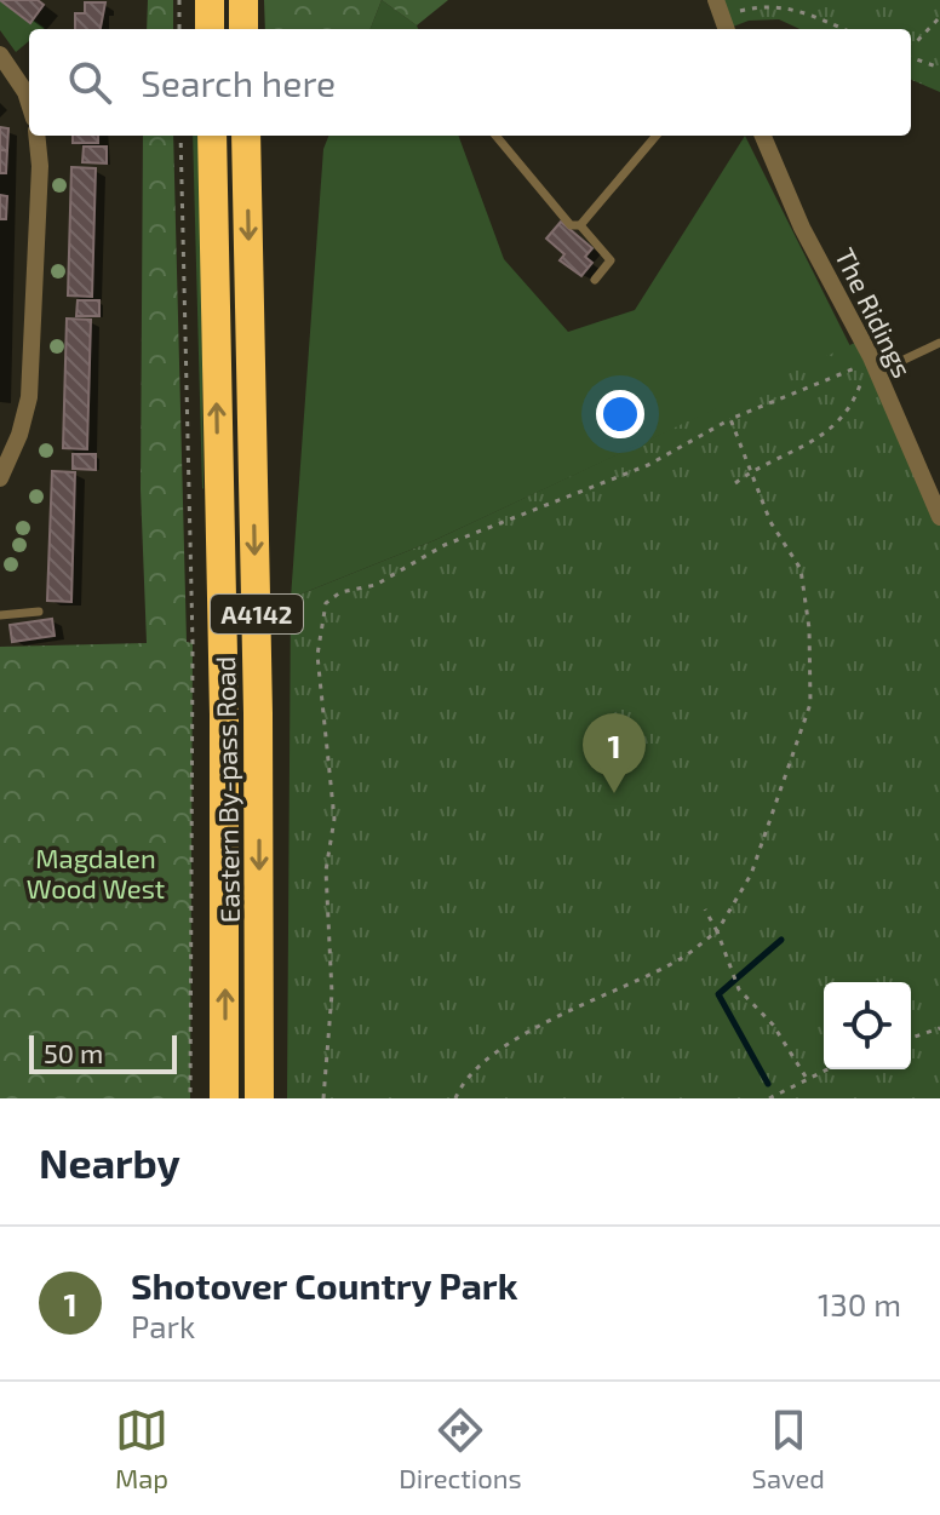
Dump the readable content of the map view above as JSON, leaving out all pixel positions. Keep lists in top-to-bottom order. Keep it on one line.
{"streets":{"highway":["A4142","Eastern By-pass Road"],"street":["The Ridings"]},"parks":["Magdalen Wood West"],"scale_bar":"50 m","page":{"search":"Search here","pins":"1","scale":"50 m","heading":"Nearby","list":[{"mark":"1","name":"Shotover Country Park","note":"Park","value":"130 m"}],"nav":["Map","Directions","Saved"]}}
